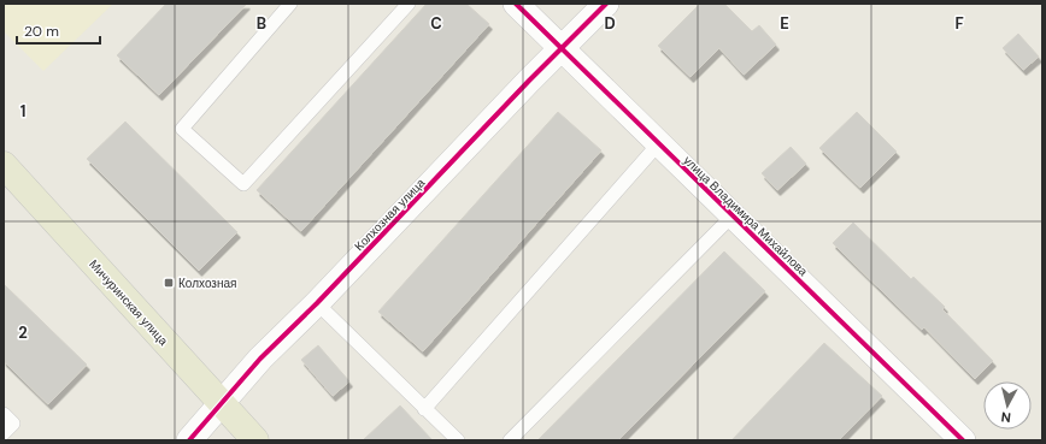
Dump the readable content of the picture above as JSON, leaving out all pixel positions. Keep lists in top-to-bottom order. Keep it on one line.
{"streets":{"main road":["Мичуринская улица"],"street":["Колхозная улица","улица Владимира Михайлова"]},"crossings":[["Колхозная улица","улица Владимира Михайлова"],["Колхозная улица","Мичуринская улица"]],"places":{"transit":["Колхозная"]},"scale_bar":"20 m","north":"bottom","grid":{"columns":["B","C","D","E","F"],"rows":["1","2"]}}
